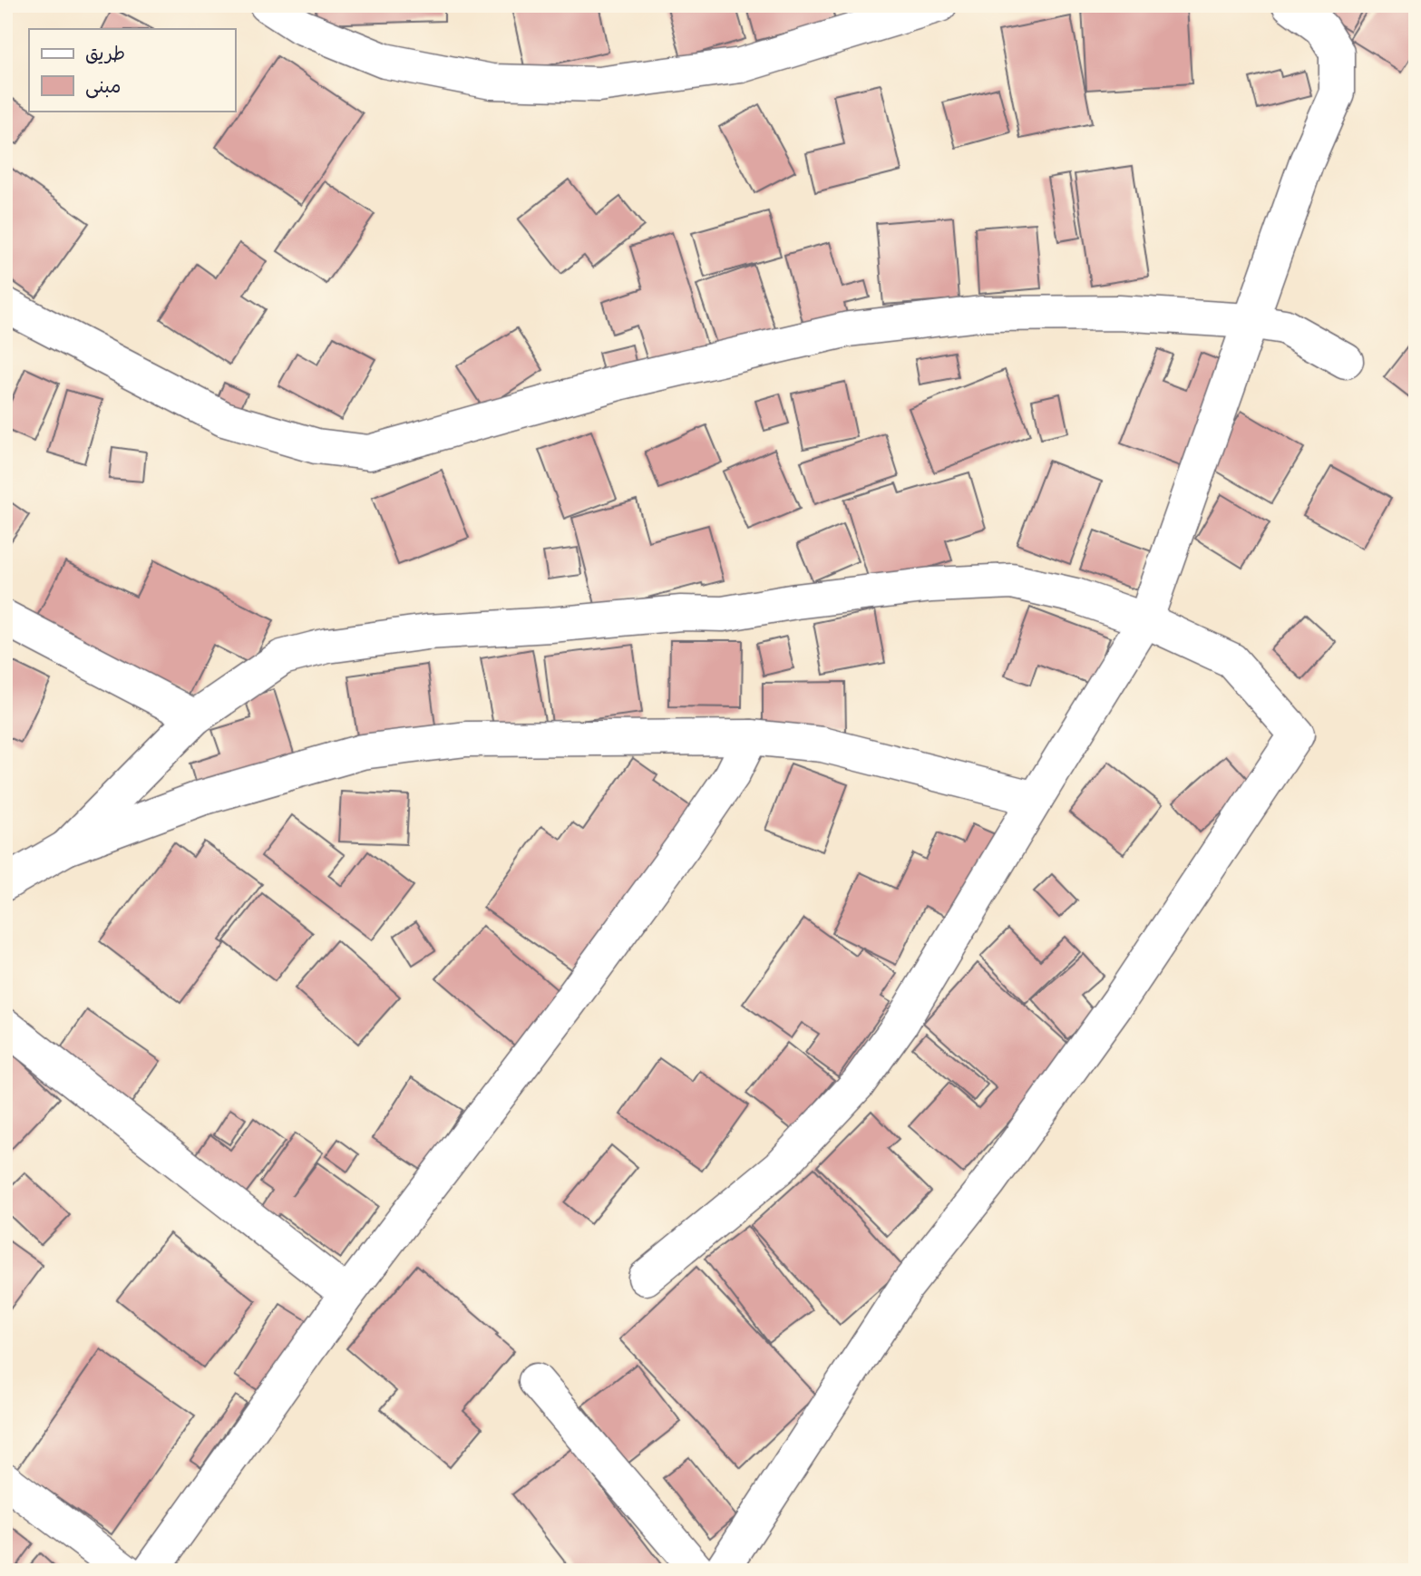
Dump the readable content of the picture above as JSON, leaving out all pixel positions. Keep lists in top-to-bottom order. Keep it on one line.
{"legend":["طريق","مبنى"]}
